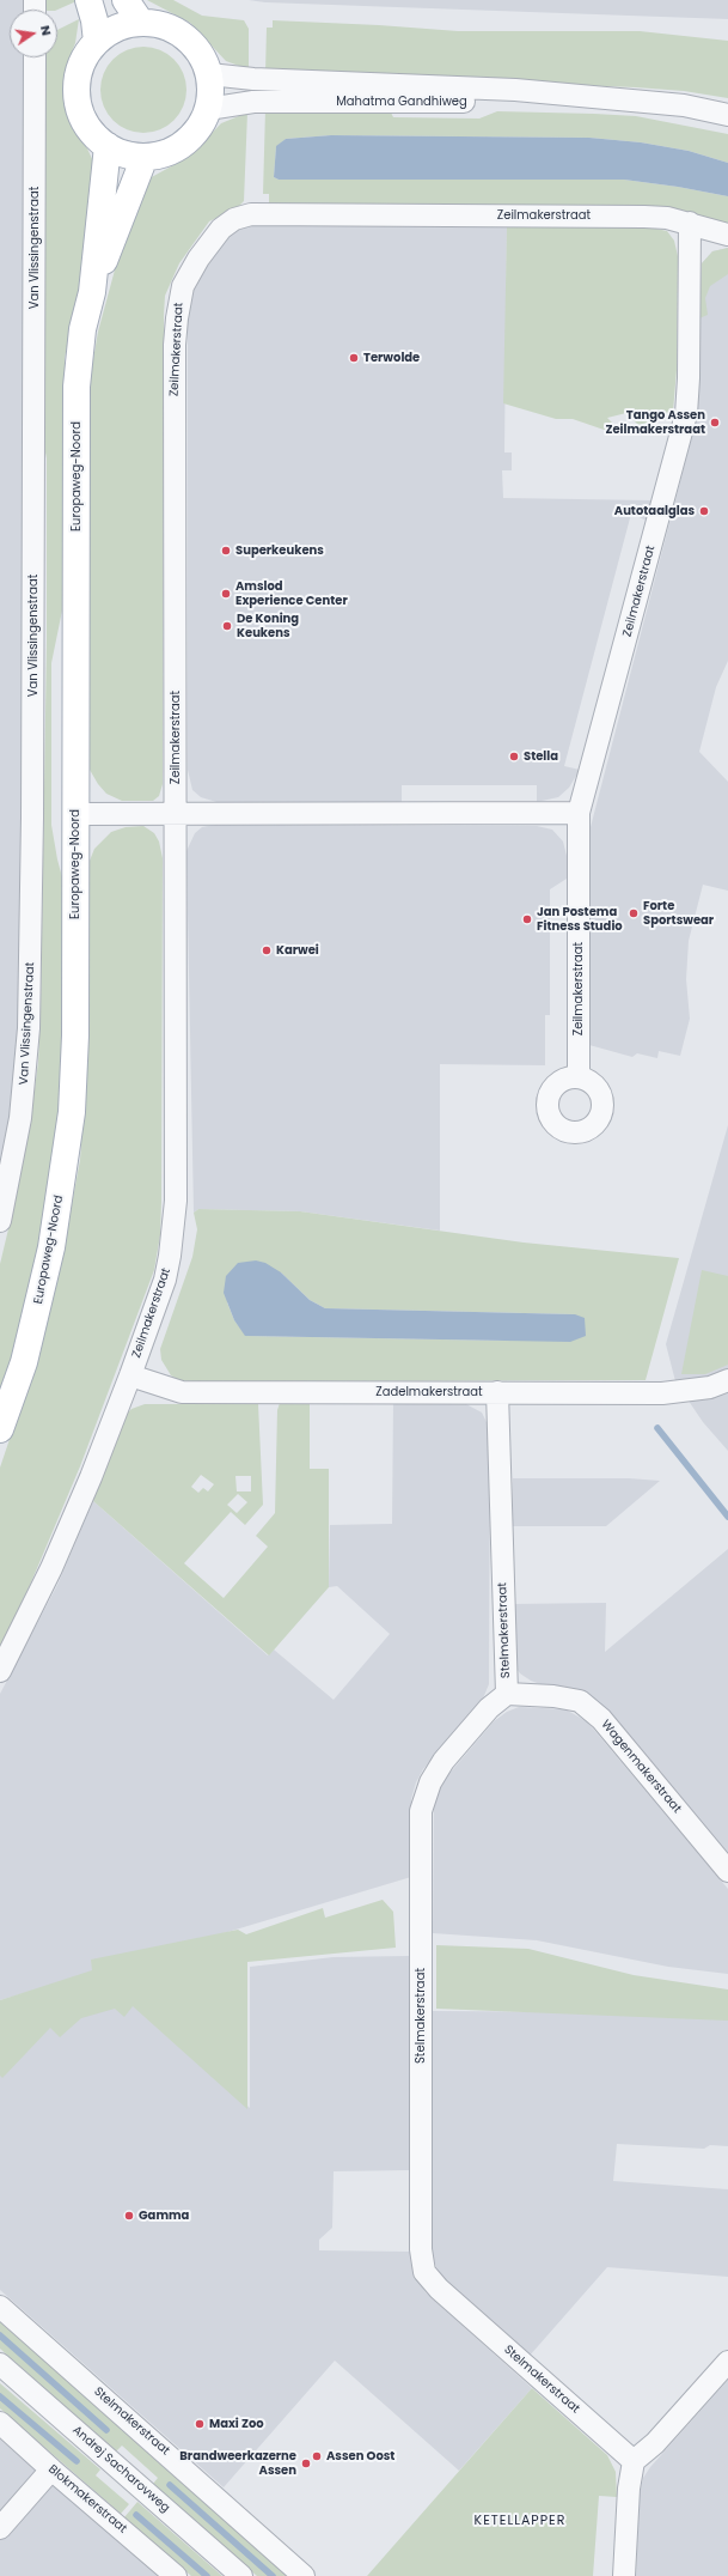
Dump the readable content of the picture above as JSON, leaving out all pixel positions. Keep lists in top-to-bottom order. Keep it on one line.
{"streets":{"main road":["Europaweg-Noord"],"street":["Mahatma Gandhiweg","Zeilmakerstraat","Van Vlissingenstraat","Zadelmakerstraat","Stelmakerstraat","Wagenmakerstraat","Andrej Sacharovweg","Blokmakerstraat"]},"crossings":[["Mahatma Gandhiweg","Europaweg-Noord"],["Zeilmakerstraat","Zadelmakerstraat"],["Zadelmakerstraat","Stelmakerstraat"],["Stelmakerstraat","Wagenmakerstraat"]],"districts":["KETELLAPPER"],"places":["Terwolde","Tango Assen Zeilmakerstraat","Autotaalglas","Superkeukens","Amslod Experience Center","De Koning Keukens","Stella","Forte Sportswear","Jan Postema Fitness Studio","Karwei","Gamma","Maxi Zoo","Assen Oost","Brandweerkazerne Assen"],"north":"right"}
